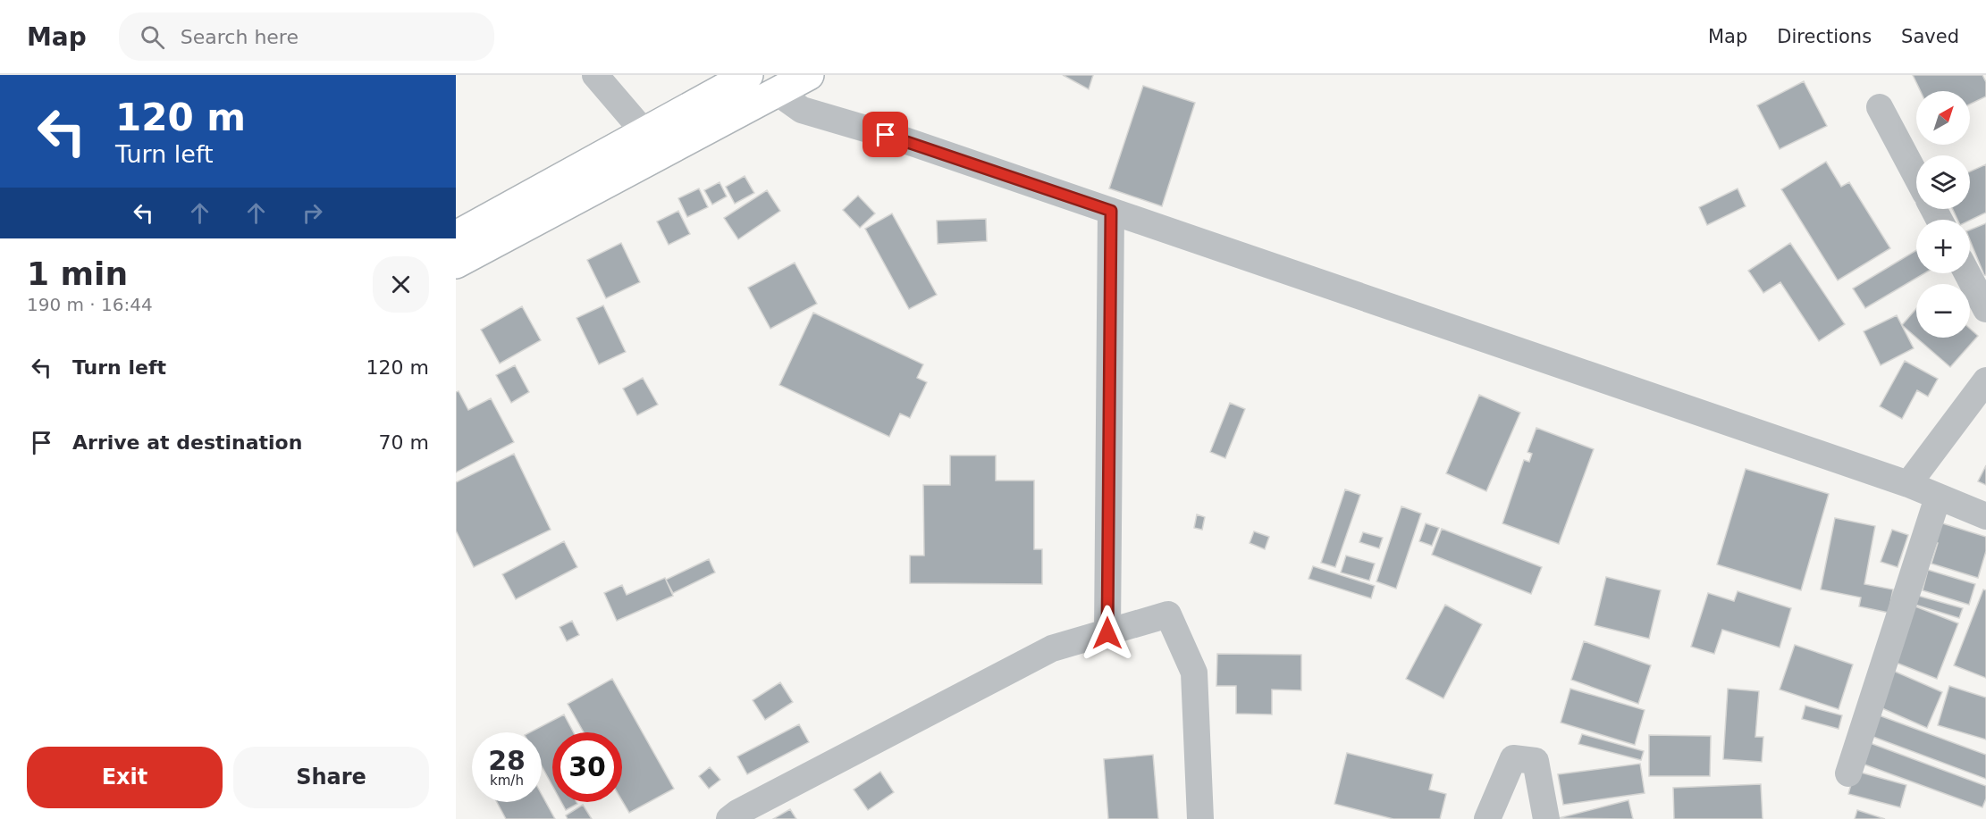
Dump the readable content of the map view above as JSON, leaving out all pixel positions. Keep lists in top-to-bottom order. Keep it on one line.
{"north":"top right","page":{"header":"Map","search":"Search here","nav":["Map","Directions","Saved"],"turn":["120 m","Turn left"],"map_buttons":["+","−"],"heading":["1 min","190 m · 16:44"],"list":[{"name":"Turn left","value":"120 m"},{"name":"Arrive at destination","value":"70 m"}],"speed":"28 km/h","limit":"30","buttons":["Exit","Share"]}}
